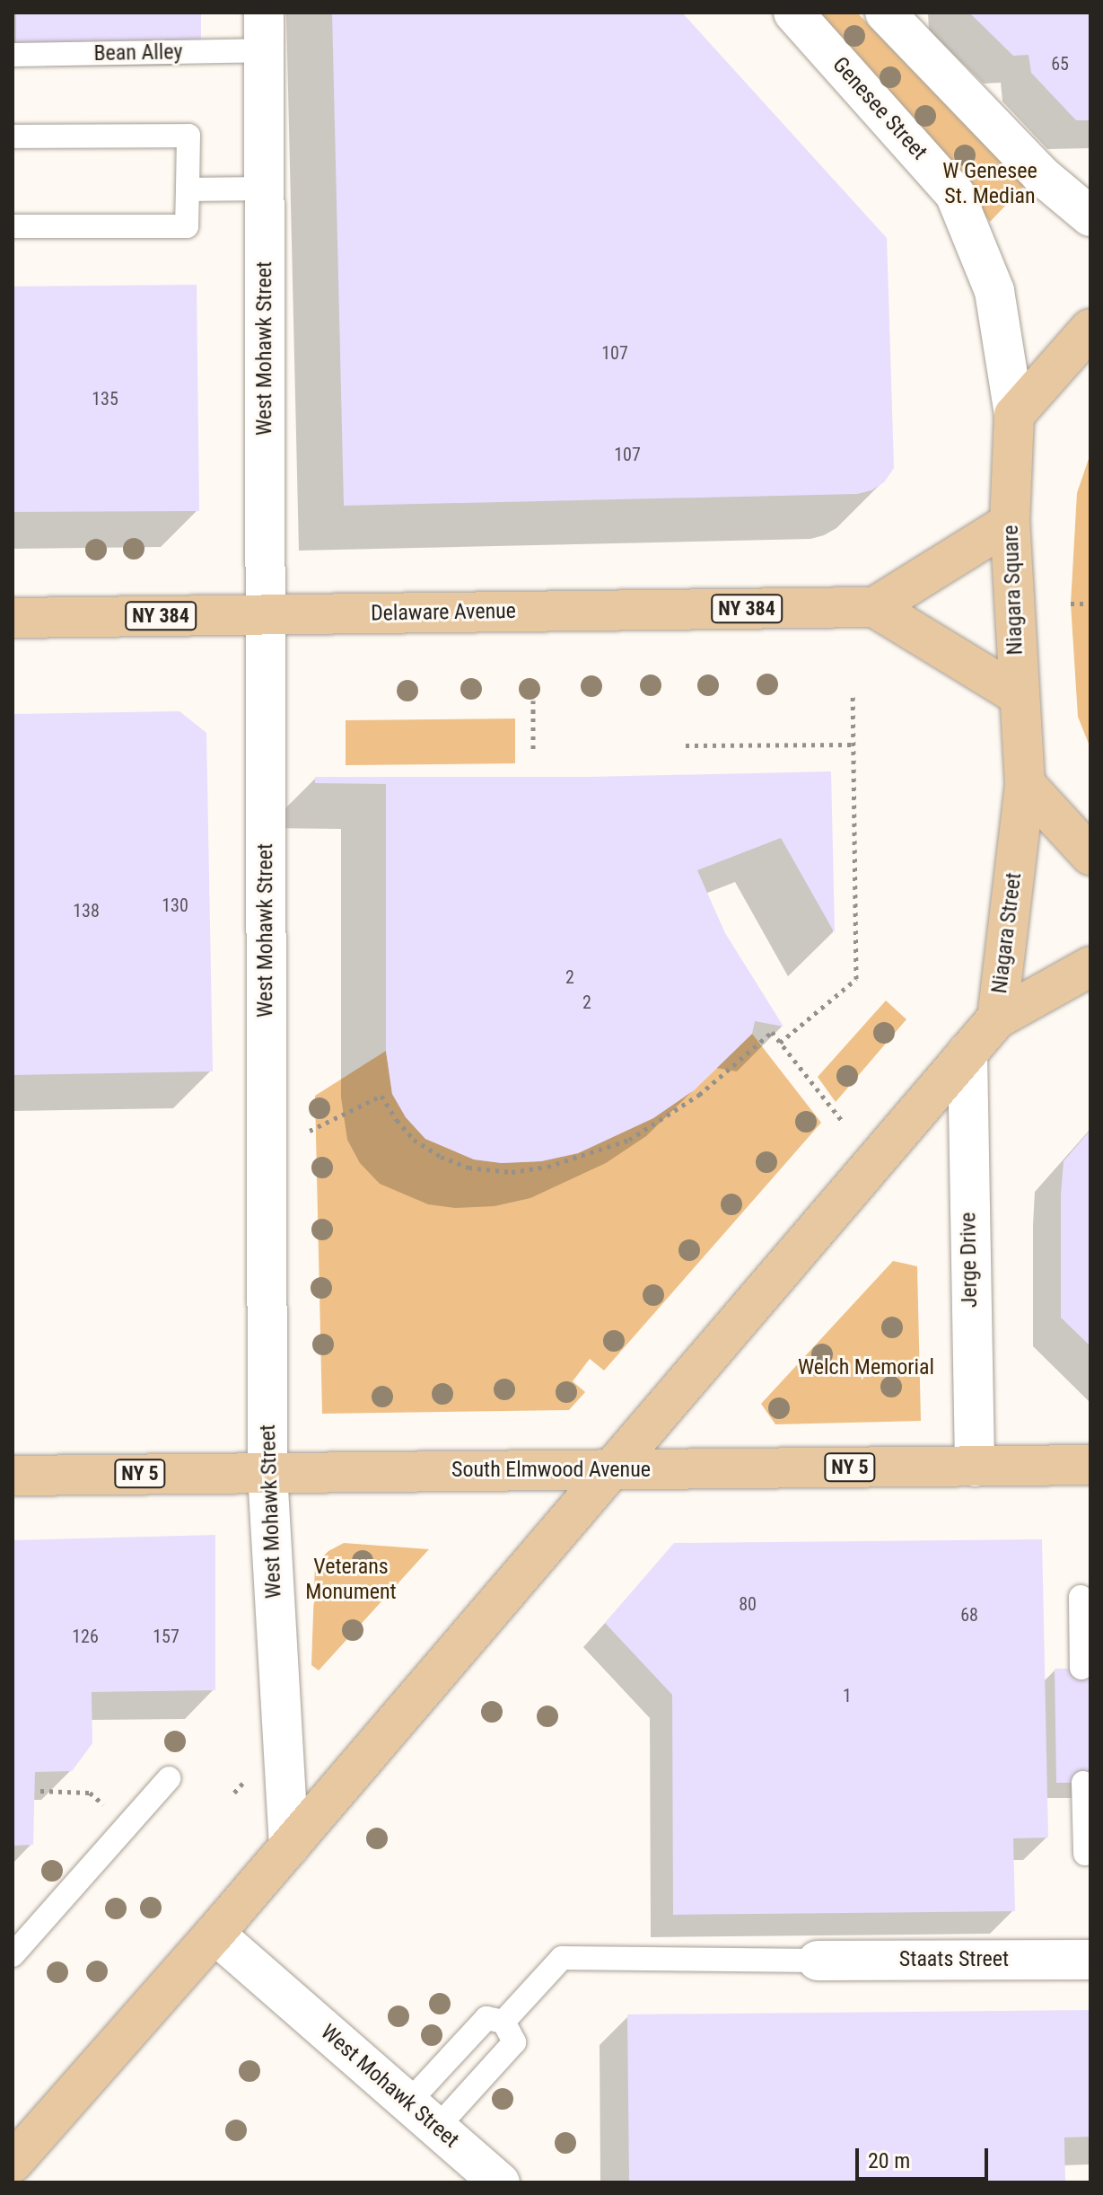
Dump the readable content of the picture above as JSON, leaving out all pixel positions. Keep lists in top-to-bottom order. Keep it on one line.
{"streets":{"main road":["Niagara Square","NY 384","Delaware Avenue","Niagara Street","NY 5","South Elmwood Avenue"],"street":["Genesee Street","West Mohawk Street","Jerge Drive","Staats Street"],"lane":["Bean Alley"]},"crossings":[["Bean Alley","West Mohawk Street"],["Genesee Street","Niagara Square"],["West Mohawk Street","Delaware Avenue"],["West Mohawk Street","South Elmwood Avenue"],["Niagara Square","Niagara Street"],["Jerge Drive","South Elmwood Avenue"]],"parks":["W Genesee St. Median","Welch Memorial","Veterans Monument"],"house_numbers":["65","107","135","107","130","138","2","2","80","68","126","157","1"],"scale_bar":"20 m"}
